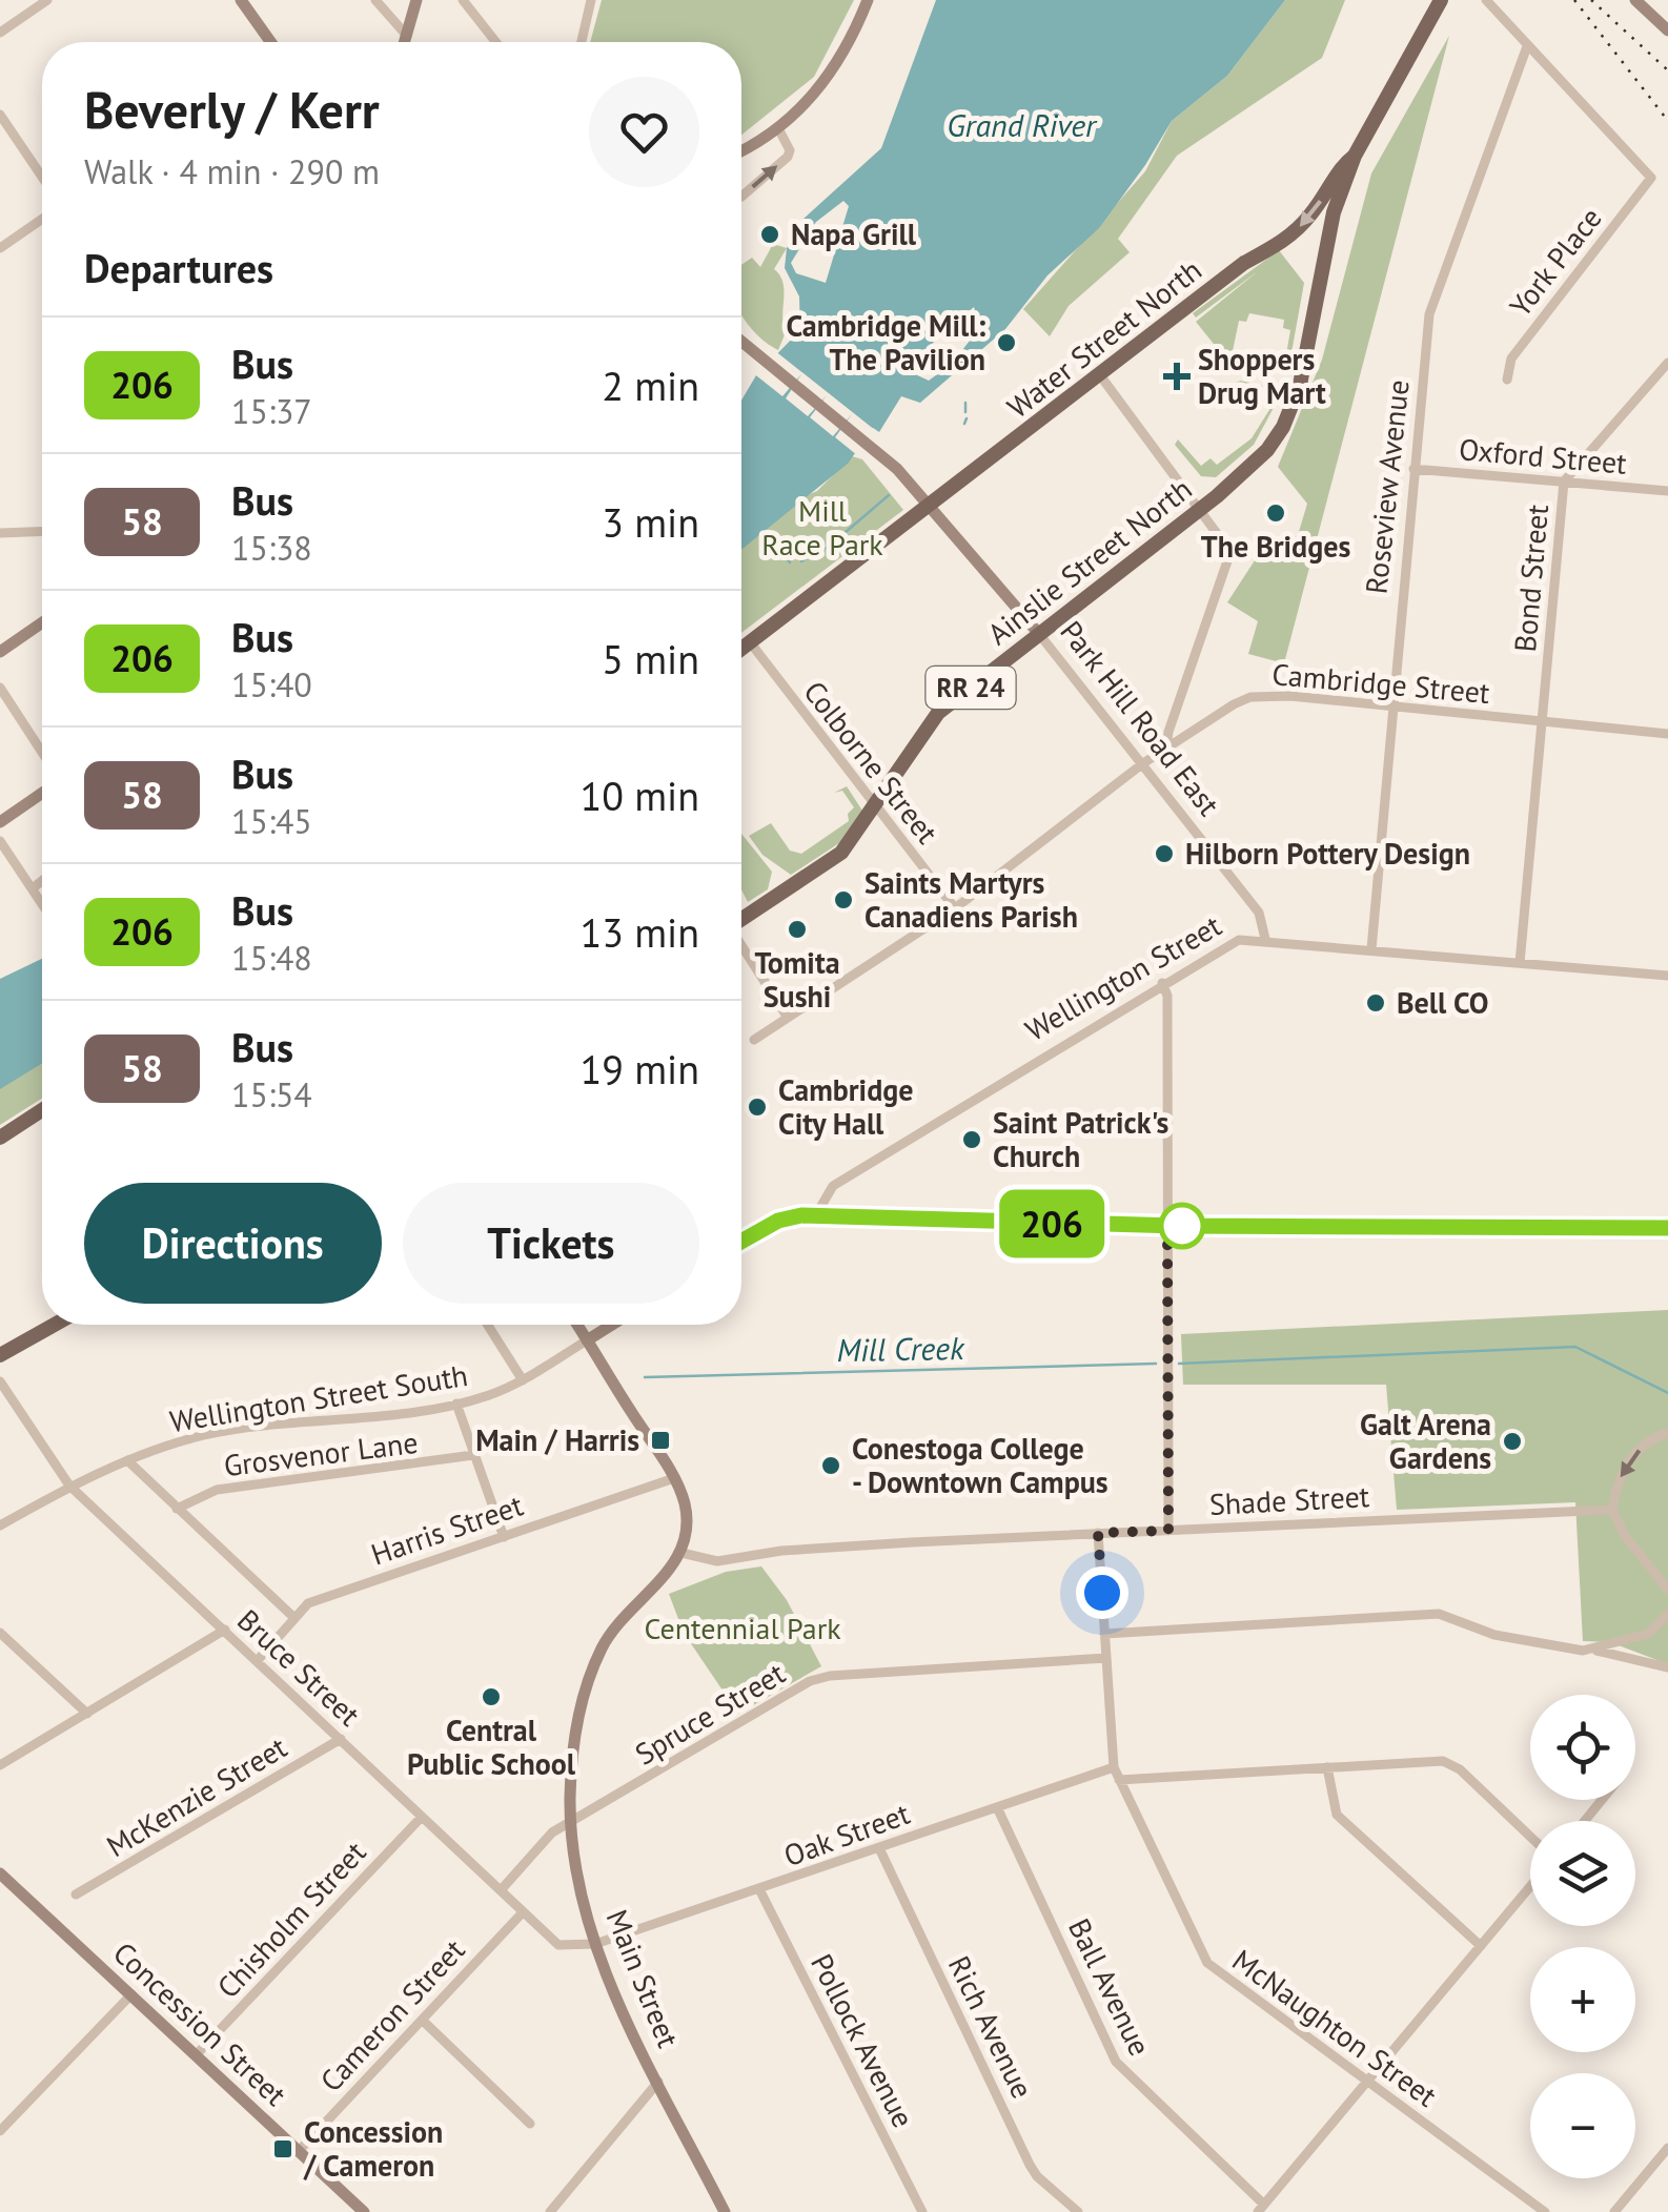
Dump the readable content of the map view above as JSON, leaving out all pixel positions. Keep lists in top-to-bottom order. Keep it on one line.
{"streets":{"main road":["Water Street North","Ainslie Street North","RR 24","Park Hill Road East","Main Street","Concession Street"],"street":["York Place","Oxford Street","Roseview Avenue","Bond Street","Cambridge Street","Colborne Street","Wellington Street","Wellington Street South","Grosvenor Lane","Shade Street","Harris Street","Bruce Street","Spruce Street","McKenzie Street","Oak Street","Chisholm Street","Ball Avenue","Cameron Street","Rich Avenue","McNaughton Street","Pollock Avenue"]},"crossings":[["York Place","Roseview Avenue"],["Water Street North","Ainslie Street North"],["Water Street North","Park Hill Road East"],["Water Street North","Colborne Street"],["Oxford Street","Roseview Avenue"],["Oxford Street","Bond Street"],["Roseview Avenue","Cambridge Street"],["Roseview Avenue","Wellington Street"],["Ainslie Street North","Park Hill Road East"],["Ainslie Street North","Colborne Street"],["Bond Street","Cambridge Street"],["Bond Street","Wellington Street"],["Cambridge Street","Park Hill Road East"],["Cambridge Street","Colborne Street"],["Park Hill Road East","Wellington Street"],["Wellington Street South","Bruce Street"],["Shade Street","Main Street"],["Shade Street","McNaughton Street"],["Harris Street","Bruce Street"],["Bruce Street","Spruce Street"],["Bruce Street","McKenzie Street"],["Bruce Street","Oak Street"],["Bruce Street","Chisholm Street"],["Bruce Street","Main Street"],["Bruce Street","Cameron Street"],["Spruce Street","Main Street"],["Spruce Street","McNaughton Street"],["Oak Street","Main Street"],["Oak Street","Ball Avenue"],["Oak Street","Rich Avenue"],["Oak Street","McNaughton Street"],["Oak Street","Pollock Avenue"],["Chisholm Street","Concession Street"],["Cameron Street","Concession Street"]],"water":["Grand River","Mill Creek"],"parks":["Mill Race Park","Centennial Park"],"places":{"other":["Napa Grill","Cambridge Mill: The Pavilion","The Bridges","Hilborn Pottery Design","Saints Martyrs Canadiens Parish","Tomita Sushi","Bell CO","Cambridge City Hall","Saint Patrick's Church","Galt Arena Gardens","Conestoga College - Downtown Campus","Central Public School"],"health":["Shoppers Drug Mart"],"transit":["Main / Harris","Concession / Cameron"]},"lines":["bus line 206"],"page":{"on_map":"206","heading":[["Beverly / Kerr","Walk · 4 min · 290 m"],"Departures"],"list":[{"mark":"206","name":"Bus","note":"15:37","value":"2 min"},{"mark":"58","name":"Bus","note":"15:38","value":"3 min"},{"mark":"206","name":"Bus","note":"15:40","value":"5 min"},{"mark":"58","name":"Bus","note":"15:45","value":"10 min"},{"mark":"206","name":"Bus","note":"15:48","value":"13 min"},{"mark":"58","name":"Bus","note":"15:54","value":"19 min"}],"buttons":["Directions","Tickets"],"map_buttons":["+","−"]}}
